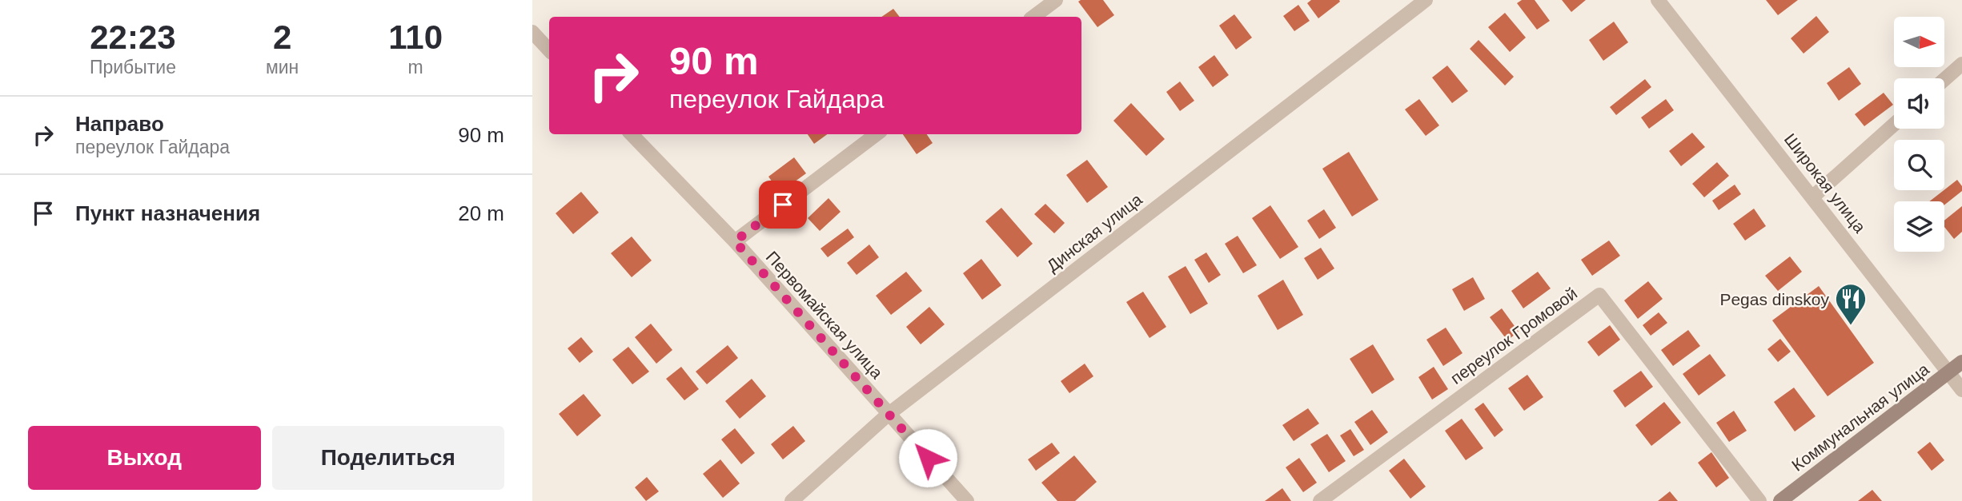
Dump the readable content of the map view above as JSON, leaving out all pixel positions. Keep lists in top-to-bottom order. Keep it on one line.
{"streets":{"street":["Широкая улица","Динская улица","Первомайская улица","переулок Громовой","Коммунальная улица"]},"crossings":[["Широкая улица","Коммунальная улица"],["Динская улица","Первомайская улица"]],"places":{"restaurant":["Pegas dinskoy"]},"north":"right","page":{"eta":["22:23","Прибытие","2","мин","110","m"],"turn":["90 m","переулок Гайдара"],"list":[{"name":"Направо","note":"переулок Гайдара","value":"90 m"},{"name":"Пункт назначения","value":"20 m"}],"buttons":["Выход","Поделиться"]}}
